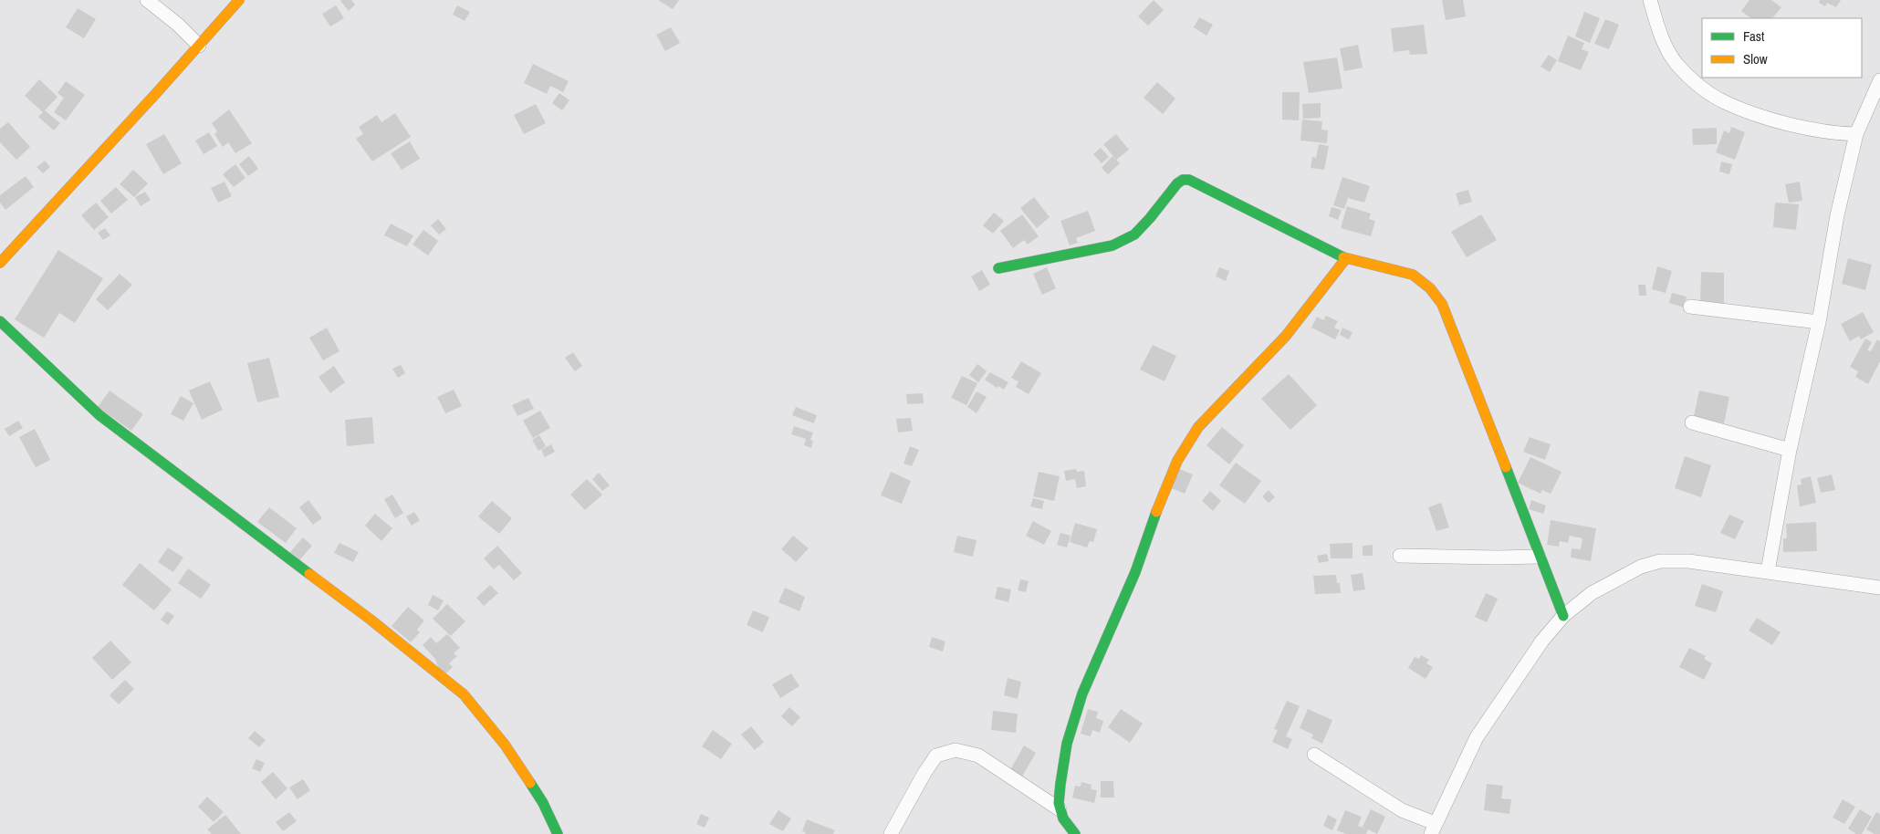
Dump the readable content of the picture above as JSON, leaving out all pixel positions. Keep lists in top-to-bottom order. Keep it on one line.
{"legend":["Fast","Slow"]}
